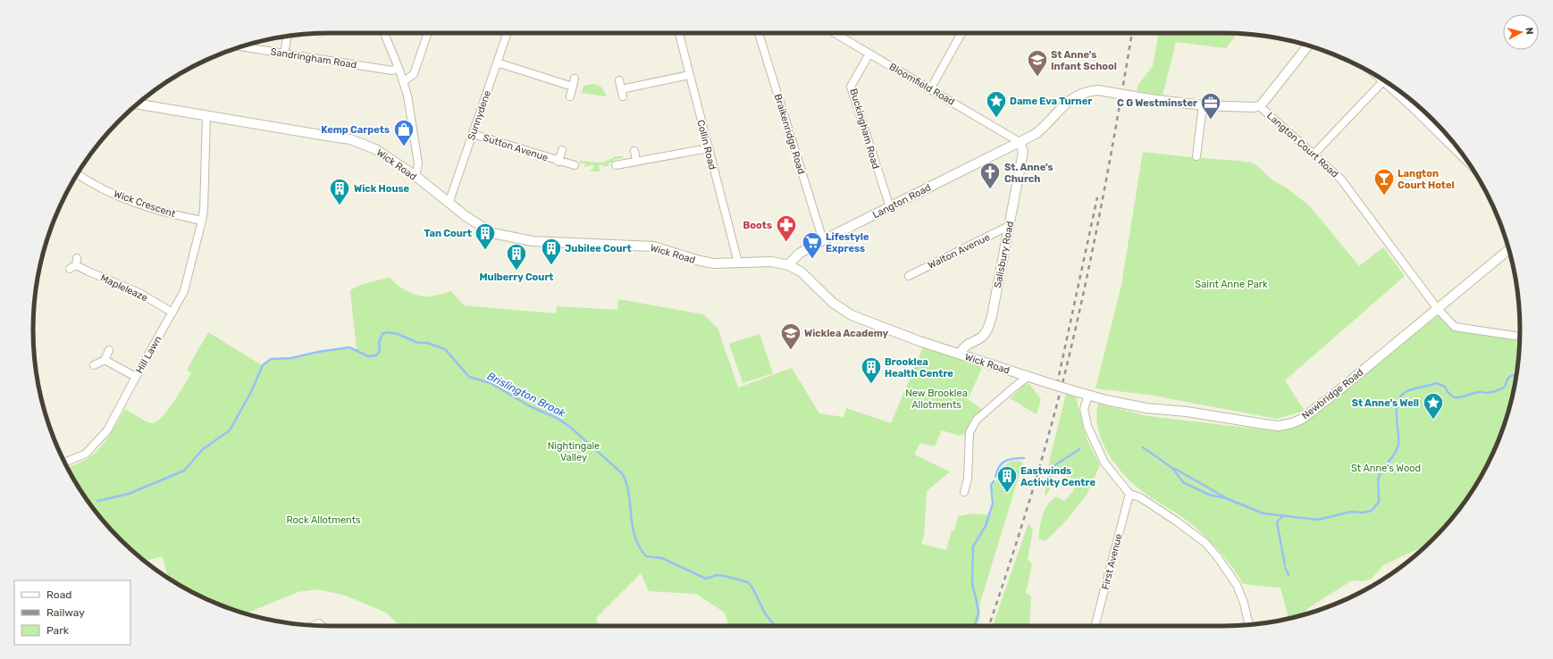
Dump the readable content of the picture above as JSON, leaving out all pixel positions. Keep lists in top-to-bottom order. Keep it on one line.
{"streets":{"street":["Sandringham Road","Bloomfield Road","Sunnydene","Buckingham Road","Braikenridge Road","Collin Road","Langton Court Road","Sutton Avenue","Wick Road","Langton Road","Wick Crescent","Walton Avenue","Salisbury Road","Mapleleaze","Hill Lawn","Newbridge Road","First Avenue"]},"crossings":[["Bloomfield Road","Buckingham Road"],["Bloomfield Road","Langton Court Road"],["Bloomfield Road","Langton Road"],["Bloomfield Road","Salisbury Road"],["Sunnydene","Sutton Avenue"],["Sunnydene","Wick Road"],["Buckingham Road","Langton Road"],["Braikenridge Road","Langton Road"],["Collin Road","Wick Road"],["Langton Court Road","Langton Road"],["Langton Court Road","Salisbury Road"],["Langton Court Road","Newbridge Road"],["Wick Road","Langton Road"],["Wick Road","Salisbury Road"],["Wick Road","Newbridge Road"],["Langton Road","Salisbury Road"],["Wick Crescent","Hill Lawn"],["Walton Avenue","Salisbury Road"],["Mapleleaze","Hill Lawn"]],"water":["Brislington Brook"],"parks":["Saint Anne Park","New Brooklea Allotments","Nightingale Valley","St Anne's Wood","Rock Allotments"],"places":{"school or university":["St Anne's Infant School","Wicklea Academy"],"place":["Dame Eva Turner","St Anne's Well"],"office":["C G Westminster"],"shop":["Kemp Carpets"],"church":["St. Anne's Church"],"bar":["Langton Court Hotel"],"building":["Wick House","Tan Court","Jubilee Court","Mulberry Court","Brooklea Health Centre","Eastwinds Activity Centre"],"pharmacy":["Boots"],"supermarket":["Lifestyle Express"]},"legend":["Road","Railway","Park"],"north":"right"}
